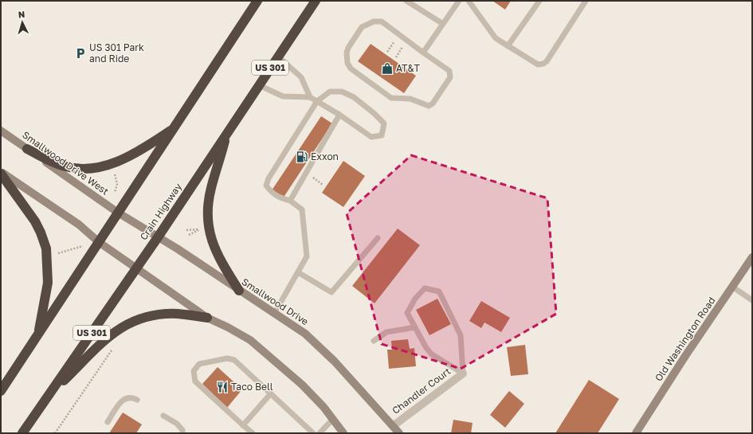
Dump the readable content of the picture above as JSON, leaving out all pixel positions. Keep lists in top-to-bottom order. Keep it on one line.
{"streets":{"highway":["US 301","Crain Highway"],"main road":["Smallwood Drive West","Smallwood Drive","Old Washington Road"],"street":["Chandler Court"]},"crossings":[["Smallwood Drive West","Smallwood Drive"],["Crain Highway","Smallwood Drive"],["Smallwood Drive","Chandler Court"]],"places":{"parking":["US 301 Park and Ride"],"shop":["AT&T"],"fuel station":["Exxon"],"restaurant":["Taco Bell"]},"north":"top"}
